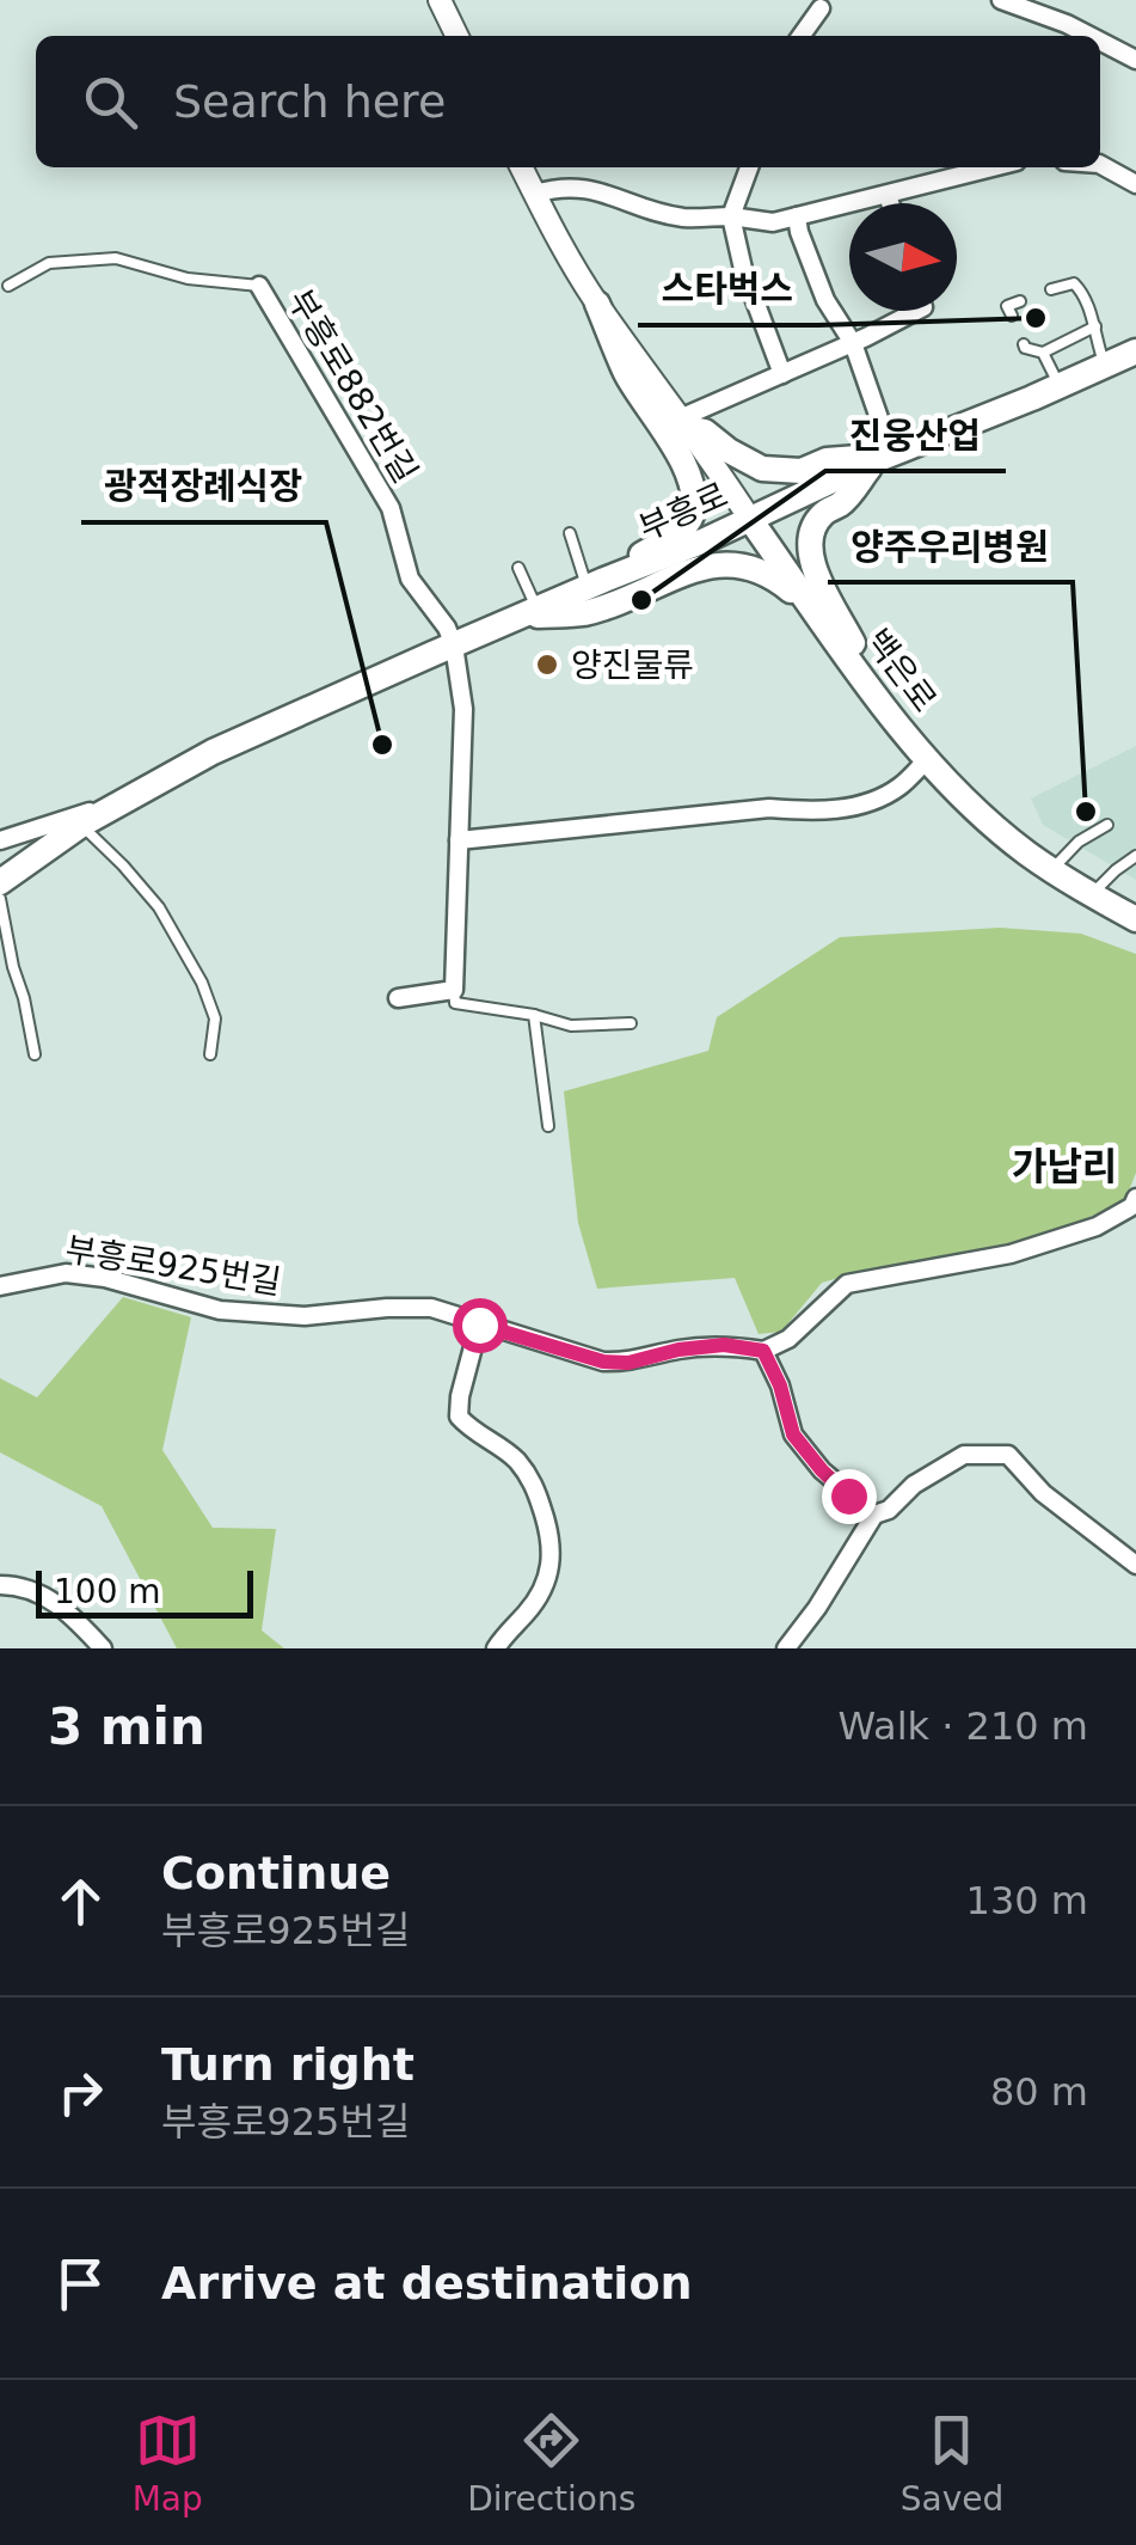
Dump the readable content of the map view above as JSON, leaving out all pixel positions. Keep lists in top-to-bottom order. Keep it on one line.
{"streets":{"main road":["부흥로","백은로"],"street":["부흥로882번길","부흥로925번길"]},"crossings":[["부흥로882번길","부흥로"],["부흥로","백은로"]],"districts":["가납리"],"places":["스타벅스","진웅산업","양진물류","광적장례식장","양주우리병원"],"scale_bar":"100 m","north":"right","page":{"search":"Search here","scale":"100 m","heading":["3 min","Walk · 210 m"],"list":[["Continue","부흥로925번길","130 m"],["Turn right","부흥로925번길","80 m"],"Arrive at destination"],"nav":["Map","Directions","Saved"]}}
